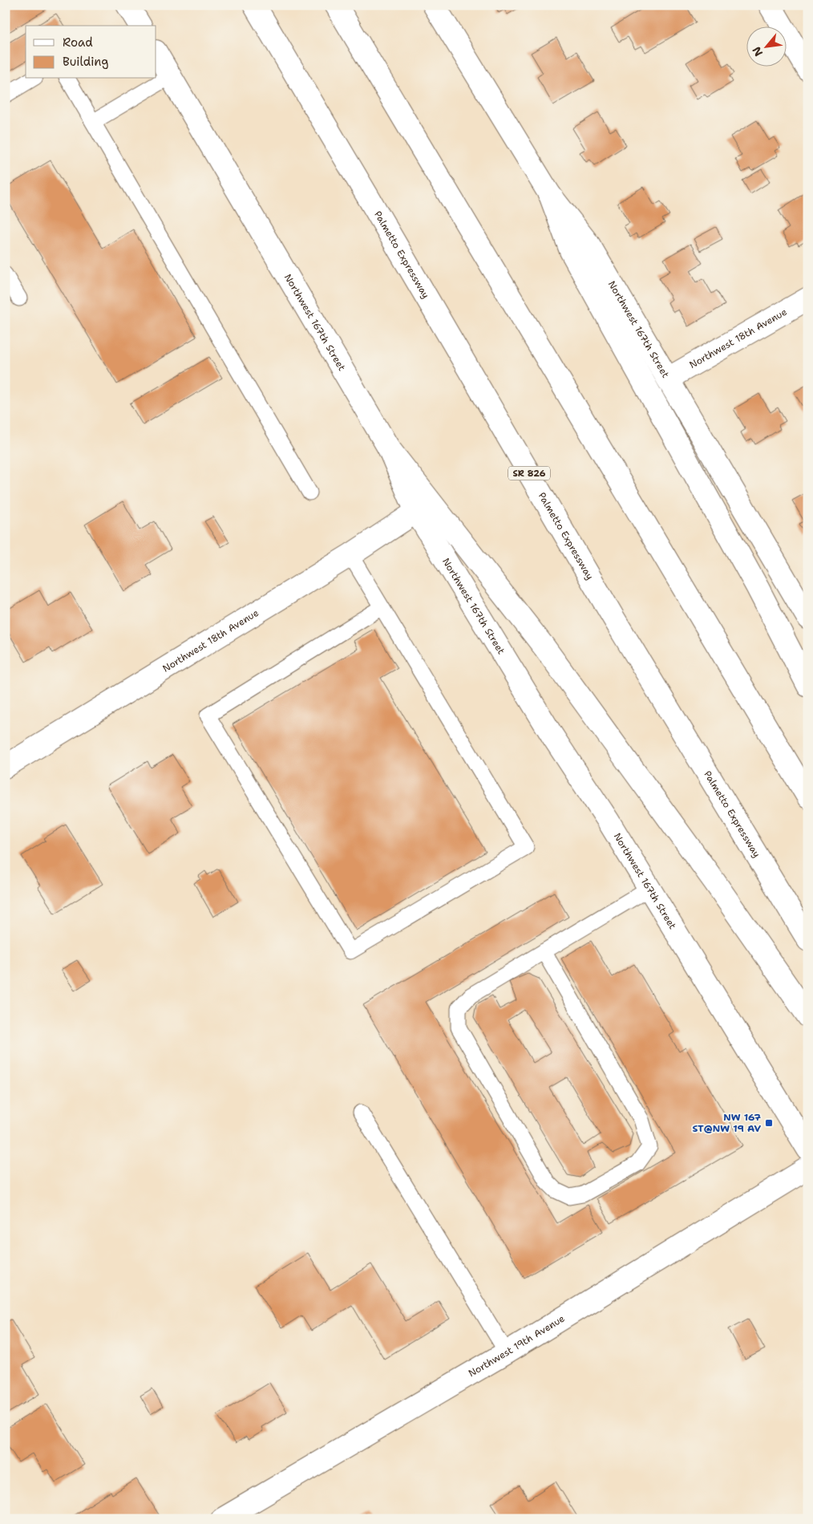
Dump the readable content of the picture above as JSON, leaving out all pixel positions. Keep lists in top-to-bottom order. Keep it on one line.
{"streets":{"main road":["Palmetto Expressway","Northwest 167th Street","Northwest 18th Avenue","SR 826","Northwest 19th Avenue"]},"crossings":[["Northwest 167th Street","Northwest 18th Avenue"]],"places":{"transit":["NW 167 ST@NW 19 AV"]},"legend":["Road","Building"],"north":"bottom left"}
